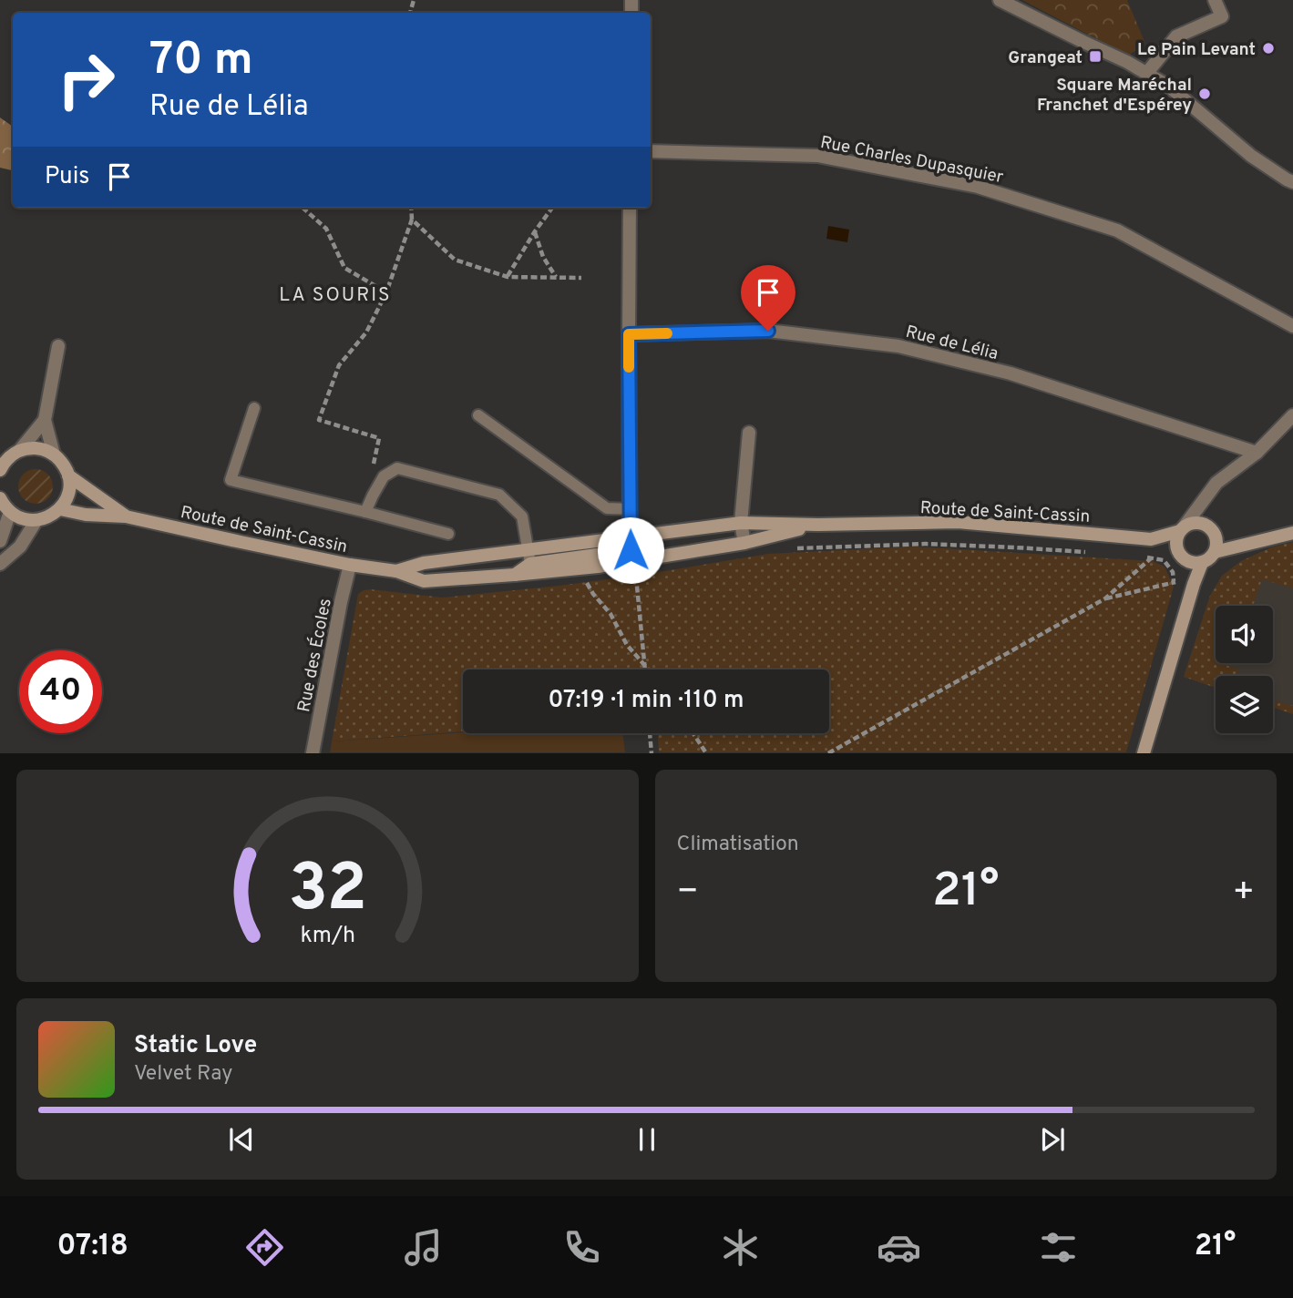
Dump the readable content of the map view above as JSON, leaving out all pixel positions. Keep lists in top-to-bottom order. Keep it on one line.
{"streets":{"street":["Rue Charles Dupasquier","Rue de Lélia","Route de Saint-Cassin","Rue des Écoles"]},"crossings":[["Route de Saint-Cassin","Rue des Écoles"]],"districts":["LA SOURIS"],"places":{"other":["Le Pain Levant","Square Maréchal Franchet d'Espérey"],"transit":["Grangeat"]},"page":{"turn":["70 m","Rue de Lélia"],"then":"Puis","limit":"40","trip":"07:19 · 1 min · 110 m","tile":"Climatisation","heat":["−","21°","+"],"song":["Static Love","Velvet Ray"],"tabs":["07:18","21°"],"gauge":["32","km/h"]}}
